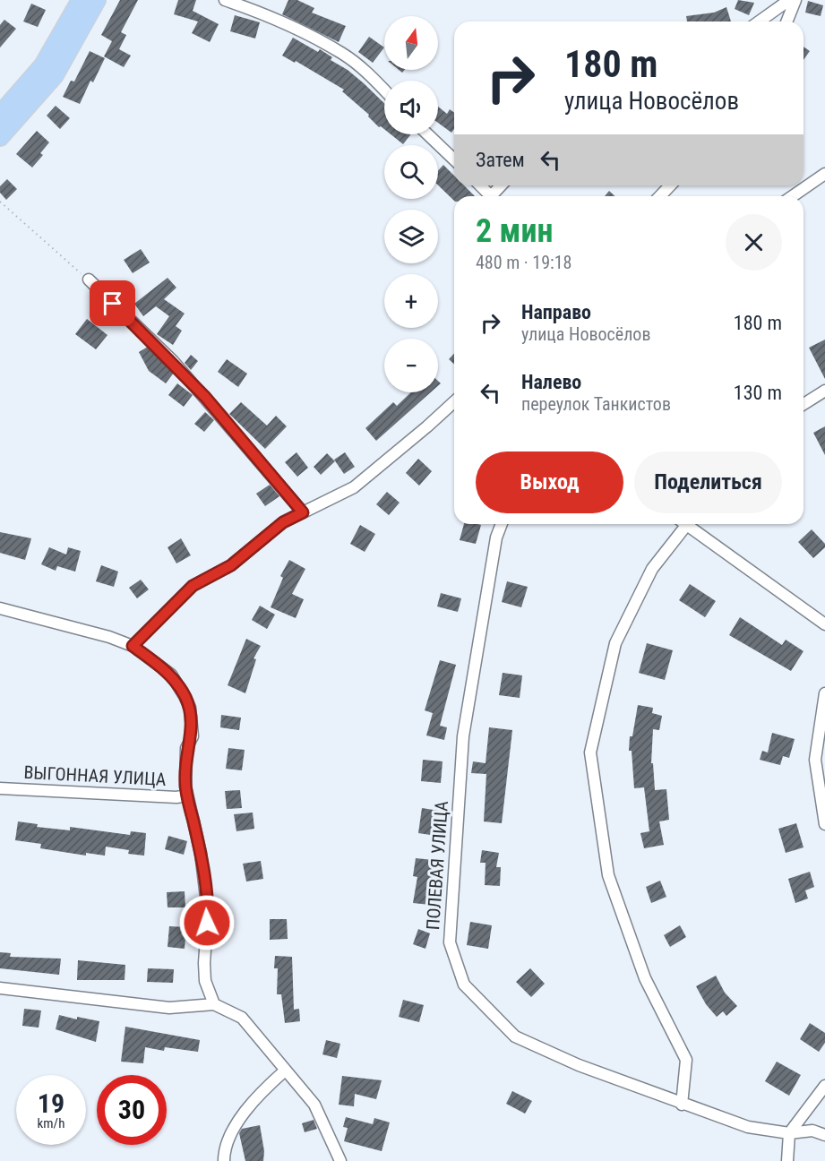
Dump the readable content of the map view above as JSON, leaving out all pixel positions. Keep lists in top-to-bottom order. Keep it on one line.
{"streets":{"street":["ВЫГОННАЯ УЛИЦА","ПОЛЕВАЯ УЛИЦА"]},"north":"top","page":{"map_buttons":["+","−"],"turn":["180 m","улица Новосёлов"],"then":"Затем","heading":["2 мин","480 m · 19:18"],"list":[{"name":"Направо","note":"улица Новосёлов","value":"180 m"},{"name":"Налево","note":"переулок Танкистов","value":"130 m"}],"buttons":["Выход","Поделиться"],"speed":"19 km/h","limit":"30"}}
